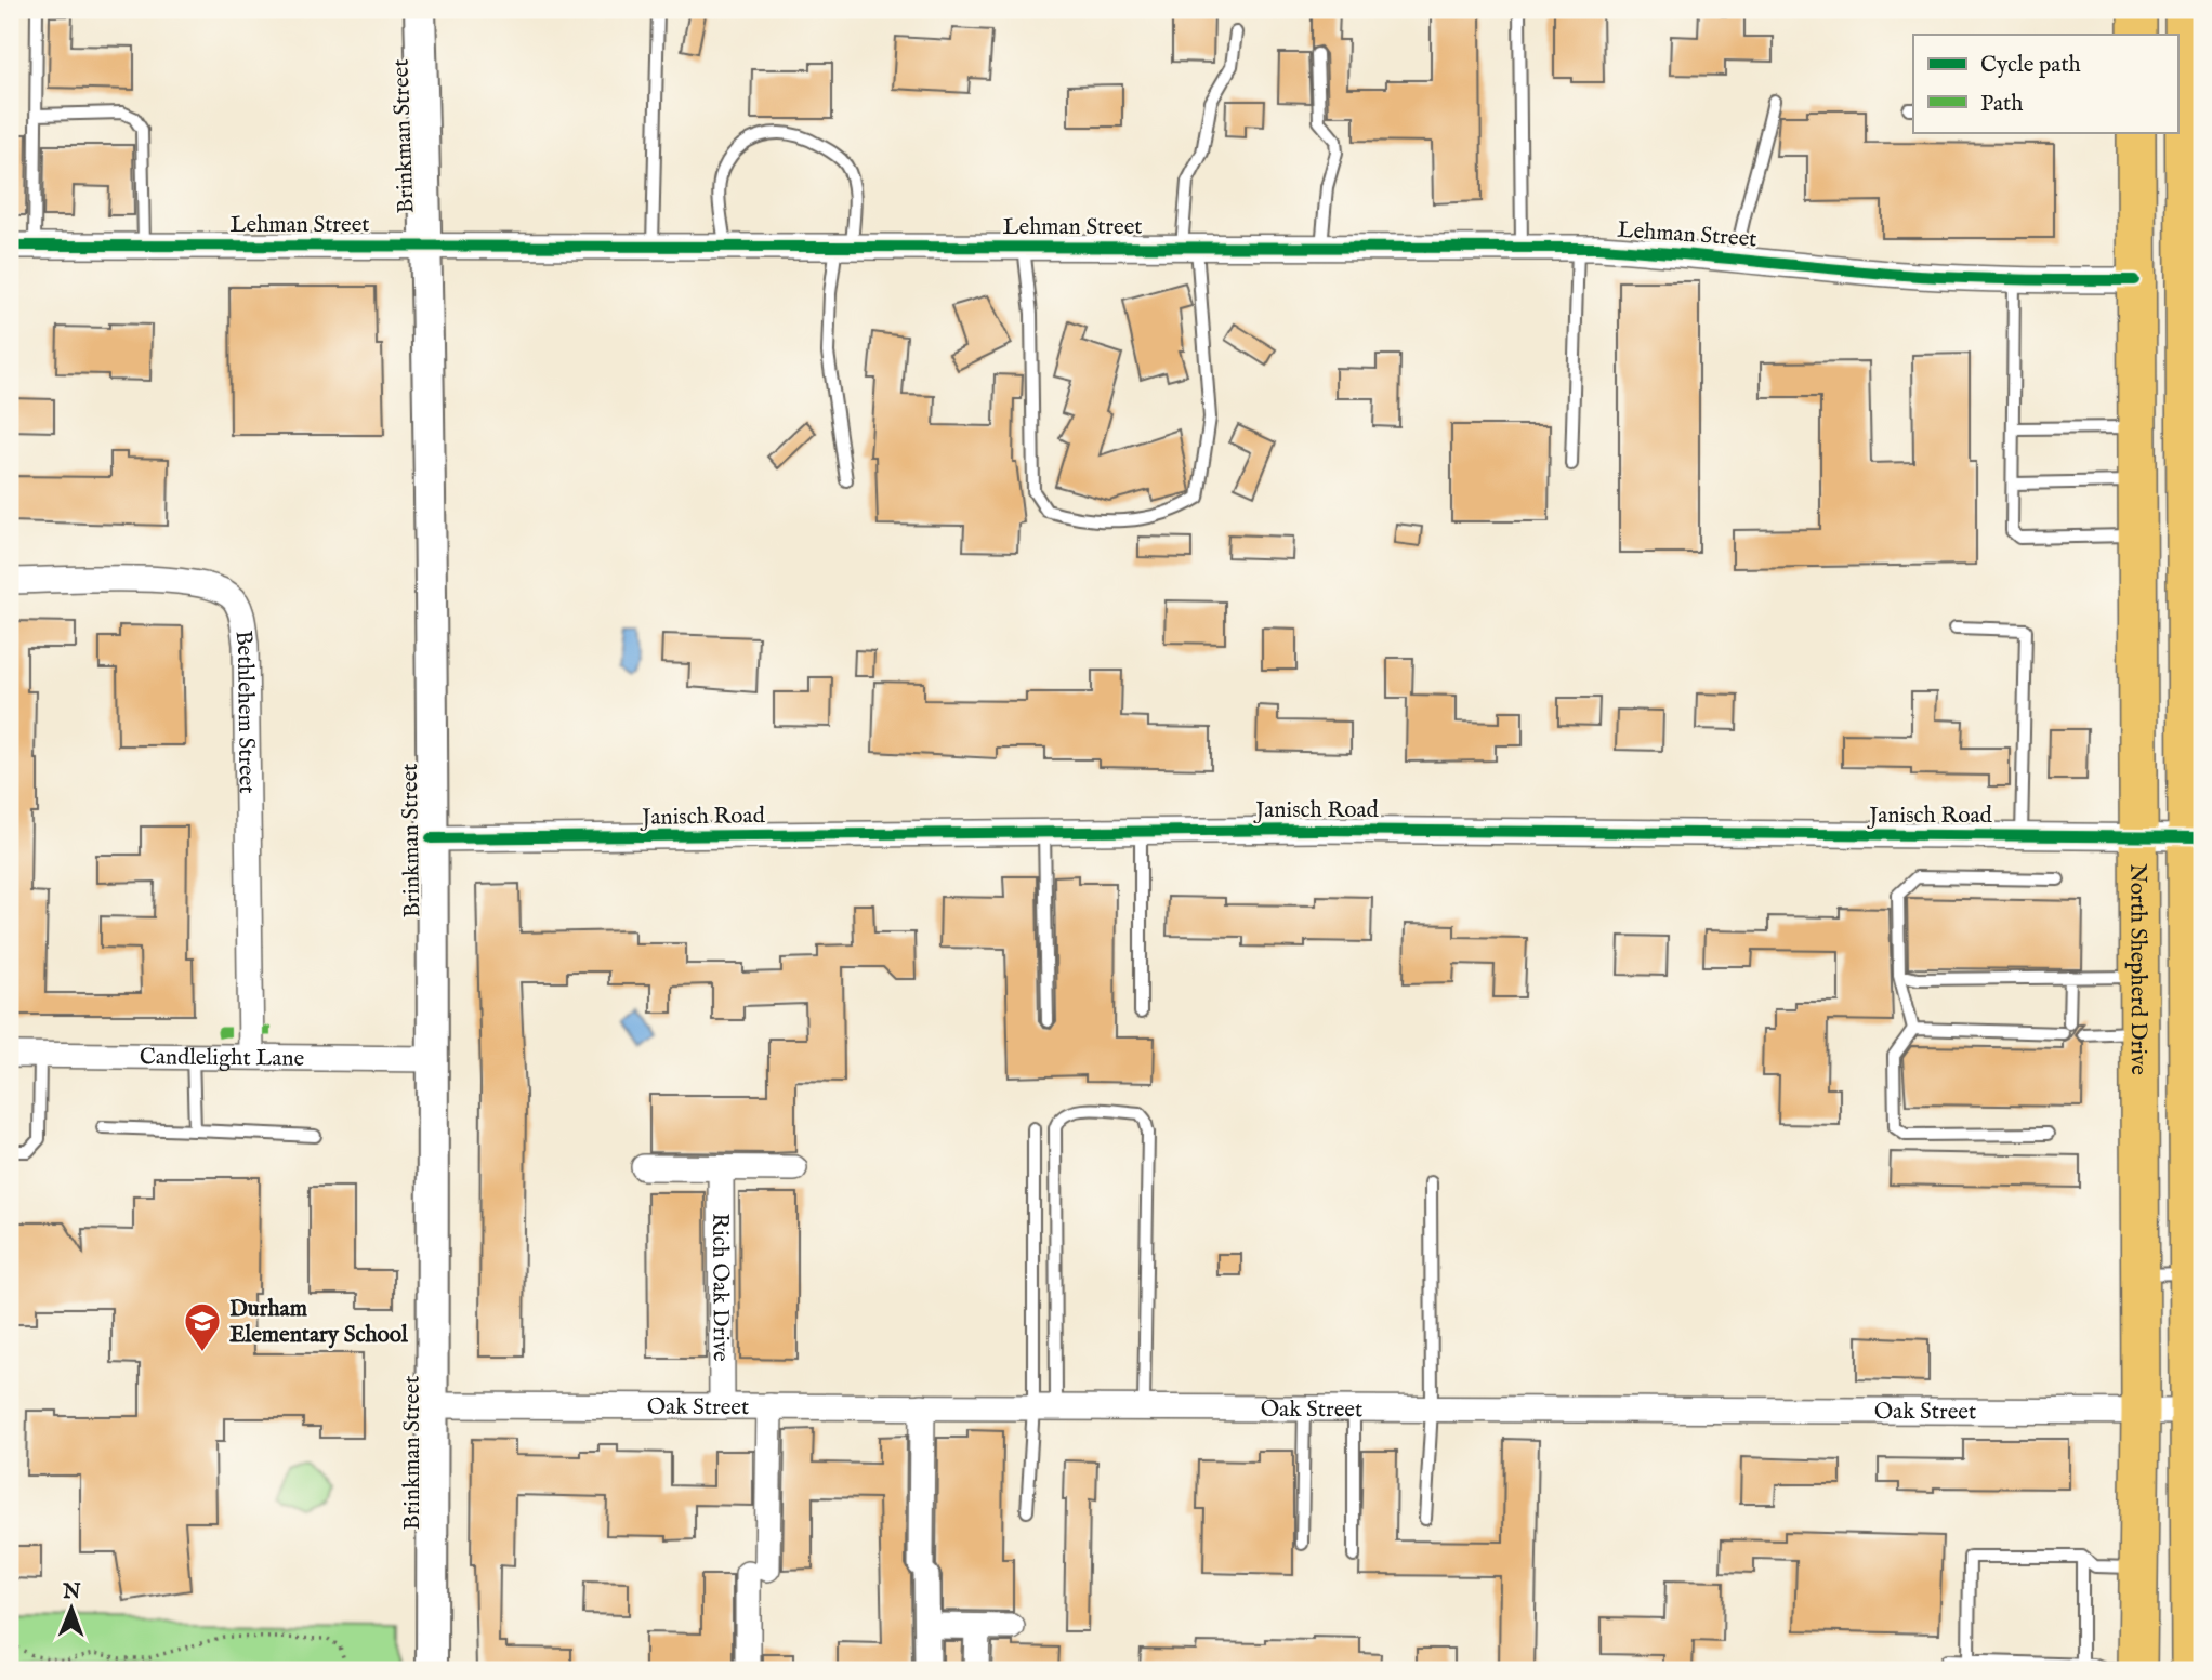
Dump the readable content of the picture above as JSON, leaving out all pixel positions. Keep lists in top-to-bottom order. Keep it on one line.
{"streets":{"main road":["North Shepherd Drive"],"street":["Brinkman Street","Lehman Street","Bethlehem Street","Janisch Road","Candlelight Lane","Rich Oak Drive","Oak Street"]},"crossings":[["Brinkman Street","Lehman Street"],["Brinkman Street","Janisch Road"],["Brinkman Street","Candlelight Lane"],["Brinkman Street","Oak Street"],["Lehman Street","North Shepherd Drive"],["Bethlehem Street","Candlelight Lane"],["Janisch Road","North Shepherd Drive"],["North Shepherd Drive","Oak Street"],["Rich Oak Drive","Oak Street"]],"places":{"school or university":["Durham Elementary School"]},"legend":["Cycle path","Path"],"north":"top"}
